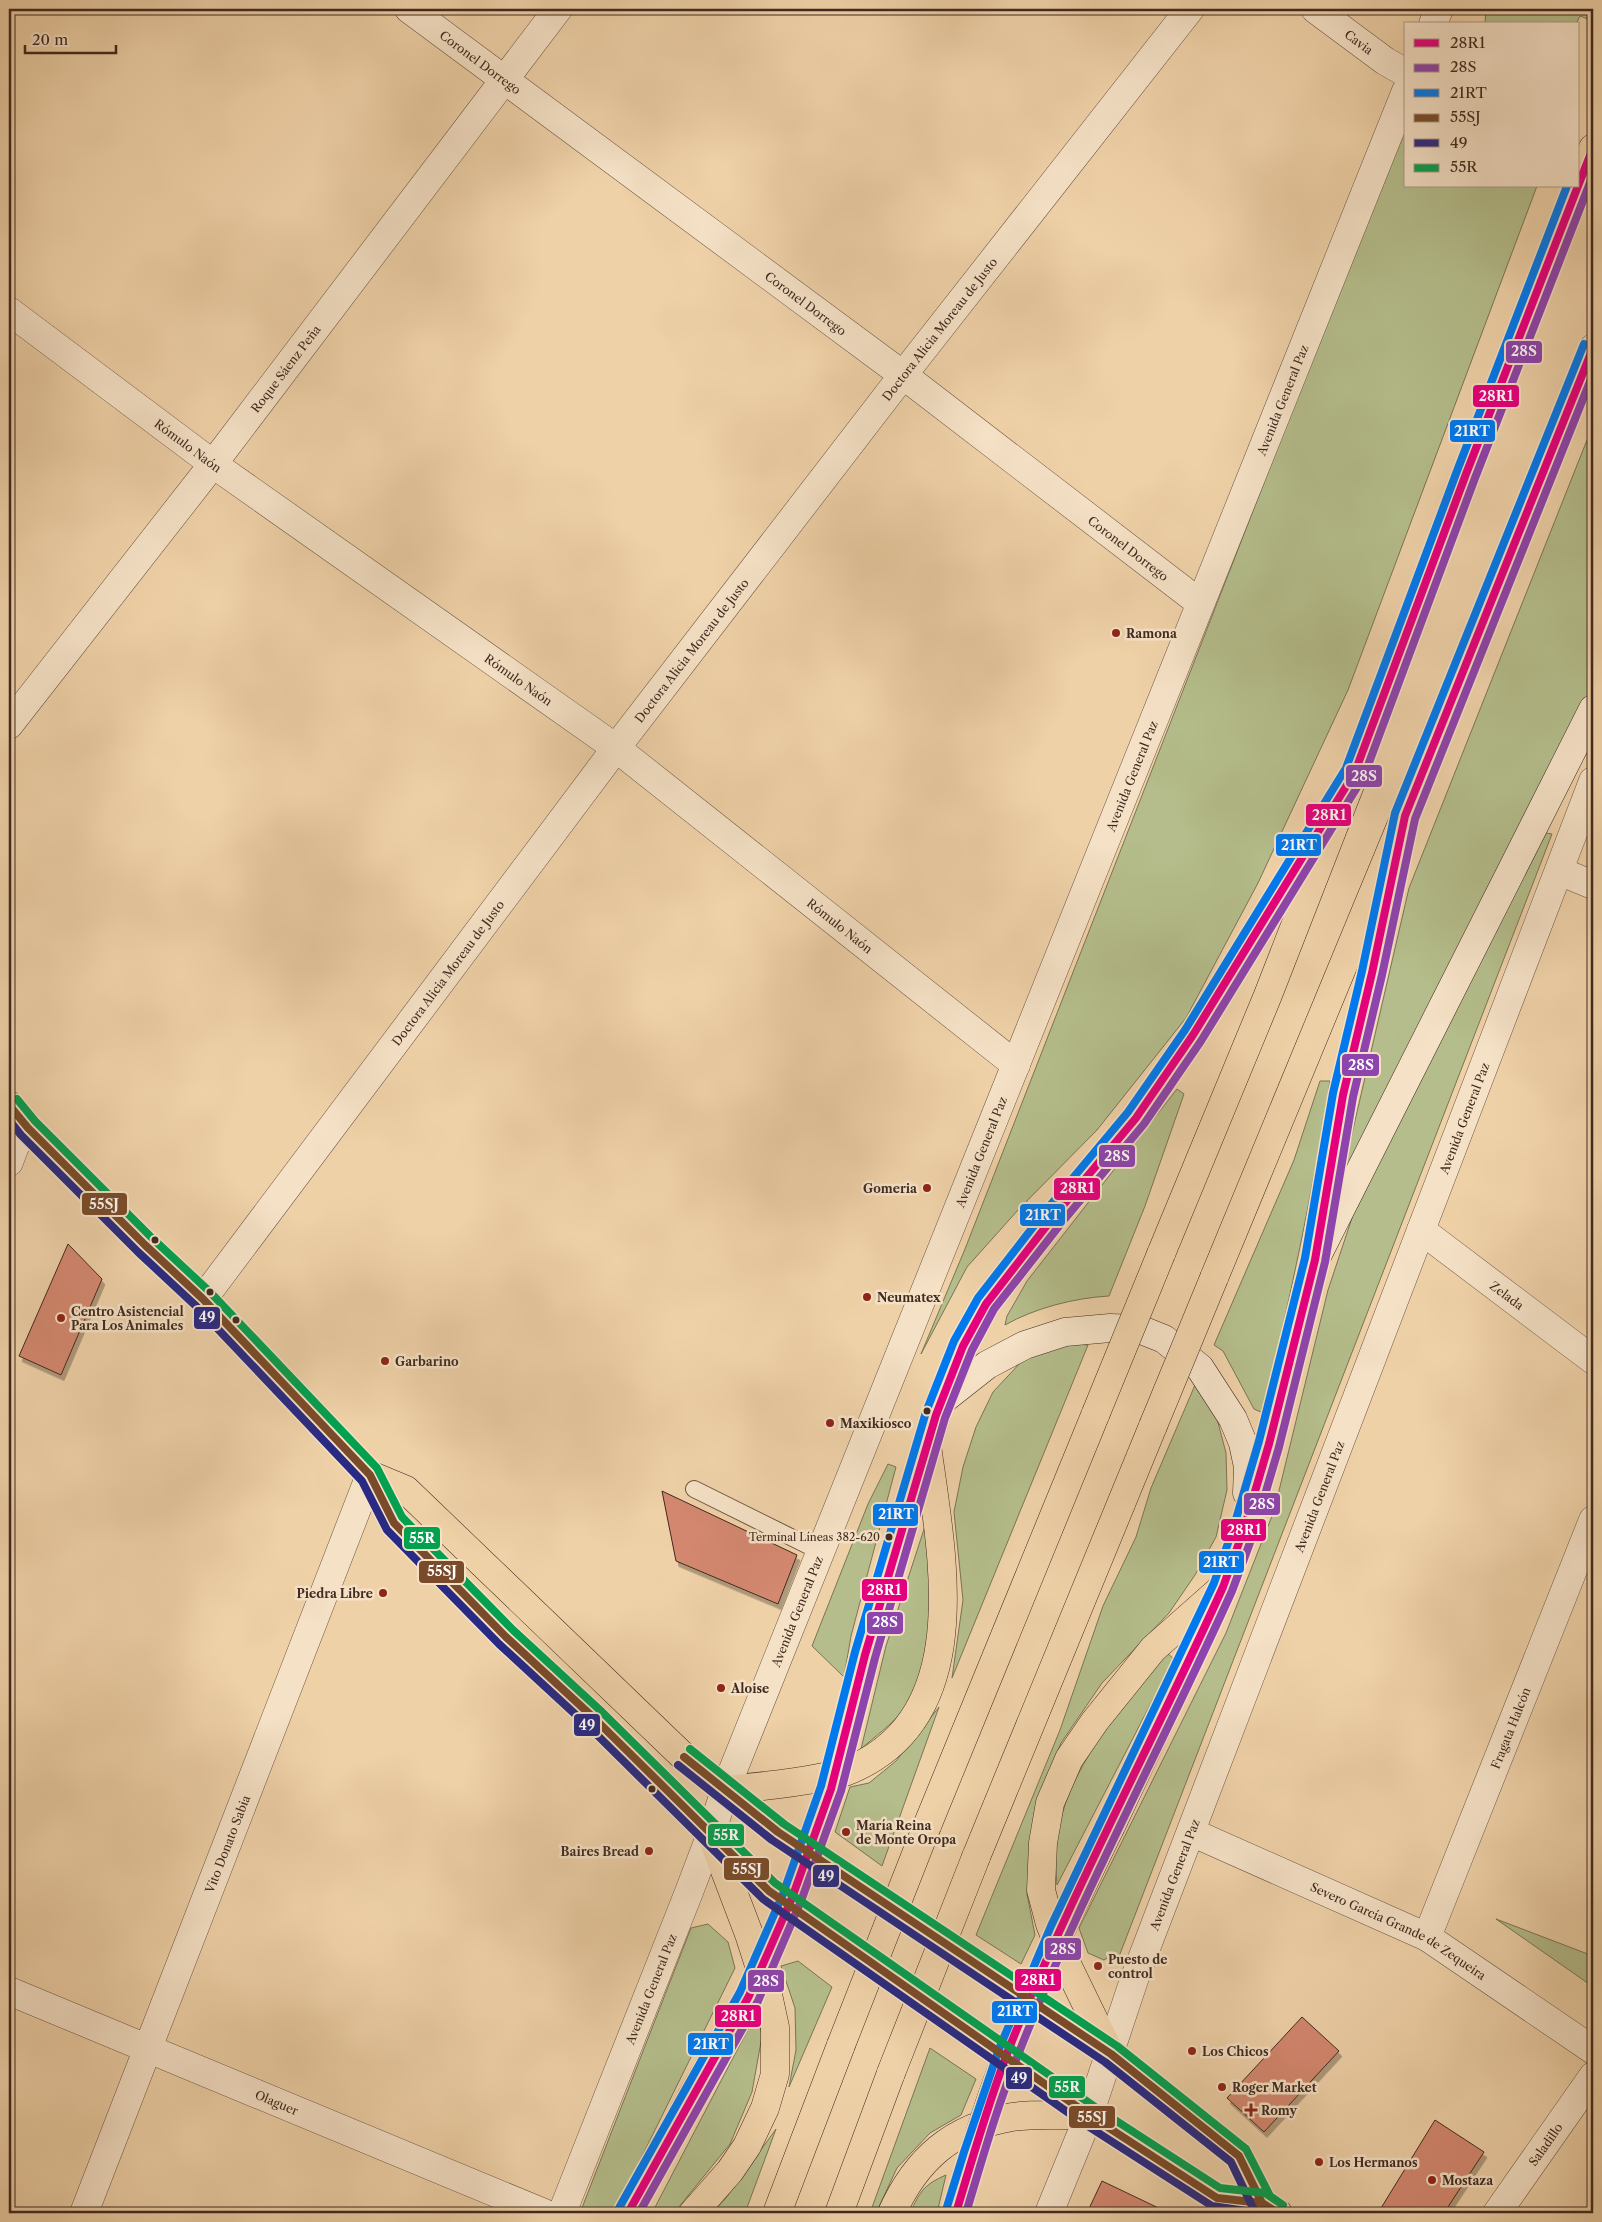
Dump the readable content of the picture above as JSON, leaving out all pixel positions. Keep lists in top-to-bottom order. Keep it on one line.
{"streets":{"street":["Cavia","Coronel Dorrego","Doctora Alicia Moreau de Justo","Roque Sáenz Peña","Avenida General Paz","Rómulo Naón","Zelada","Fragata Halcón","Vito Donato Sabia","Severo García Grande de Zequeira","Olaguer","Saladillo"]},"crossings":[["Coronel Dorrego","Doctora Alicia Moreau de Justo"],["Coronel Dorrego","Roque Sáenz Peña"],["Coronel Dorrego","Avenida General Paz"],["Doctora Alicia Moreau de Justo","Rómulo Naón"],["Roque Sáenz Peña","Rómulo Naón"],["Avenida General Paz","Rómulo Naón"],["Avenida General Paz","Zelada"],["Avenida General Paz","Severo García Grande de Zequeira"],["Fragata Halcón","Severo García Grande de Zequeira"],["Vito Donato Sabia","Olaguer"]],"places":{"other":["Ramona","Gomeria","Neumatex","Centro Asistencial Para Los Animales","Garbarino","Maxikiosco","Terminal Líneas 382-620","Piedra Libre","Aloise","María Reina de Monte Oropa","Baires Bread","Puesto de control","Los Chicos","Roger Market","Los Hermanos","Mostaza"],"health":["Romy"]},"lines":["transit line 28R1","transit line 28S","transit line 21RT","transit line 55R","transit line 55SJ","transit line 49"],"legend":["28R1","28S","21RT","55SJ","49","55R"],"scale_bar":"20 m"}
